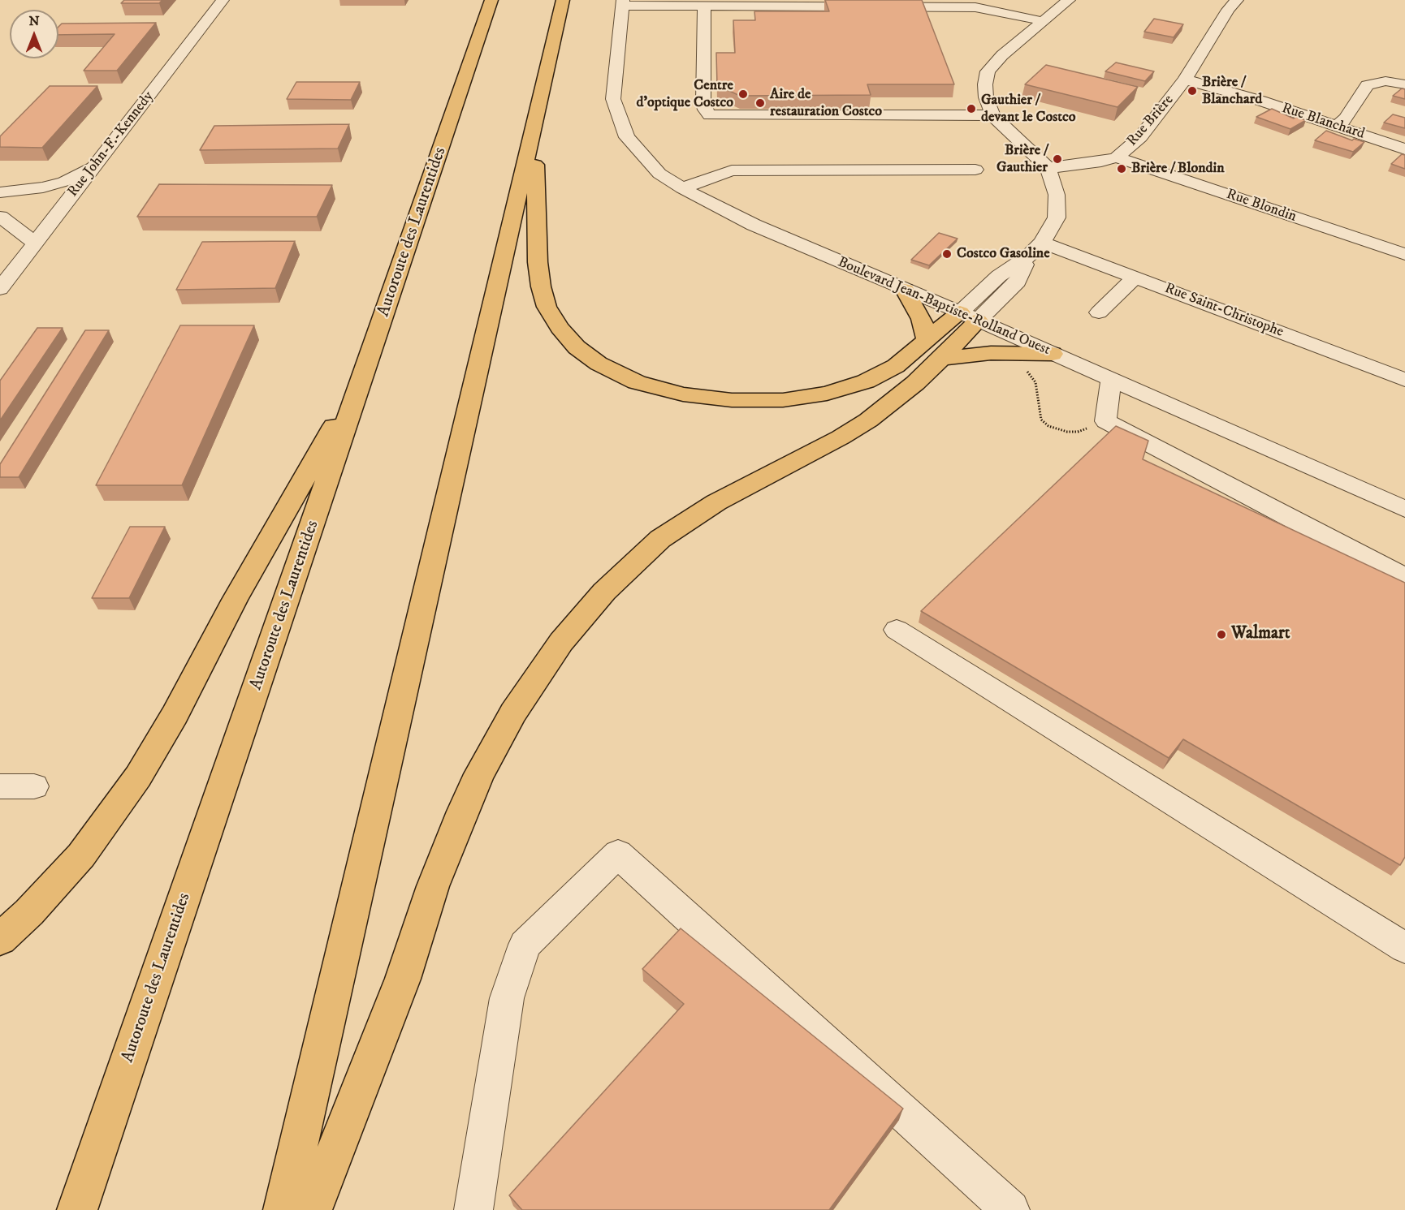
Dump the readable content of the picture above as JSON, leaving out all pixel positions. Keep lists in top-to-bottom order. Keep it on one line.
{"streets":{"highway":["Autoroute des Laurentides"],"street":["Rue Brière","Rue Blanchard","Rue John-F.-Kennedy","Rue Blondin","Boulevard Jean-Baptiste-Rolland Ouest","Rue Saint-Christophe"]},"crossings":[["Rue Brière","Rue Blanchard"],["Rue Brière","Rue Blondin"]],"places":["Brière / Blanchard","Centre d'optique Costco","Aire de restauration Costco","Gauthier / devant le Costco","Brière / Gauthier","Brière / Blondin","Costco Gasoline","Walmart"],"north":"top"}
